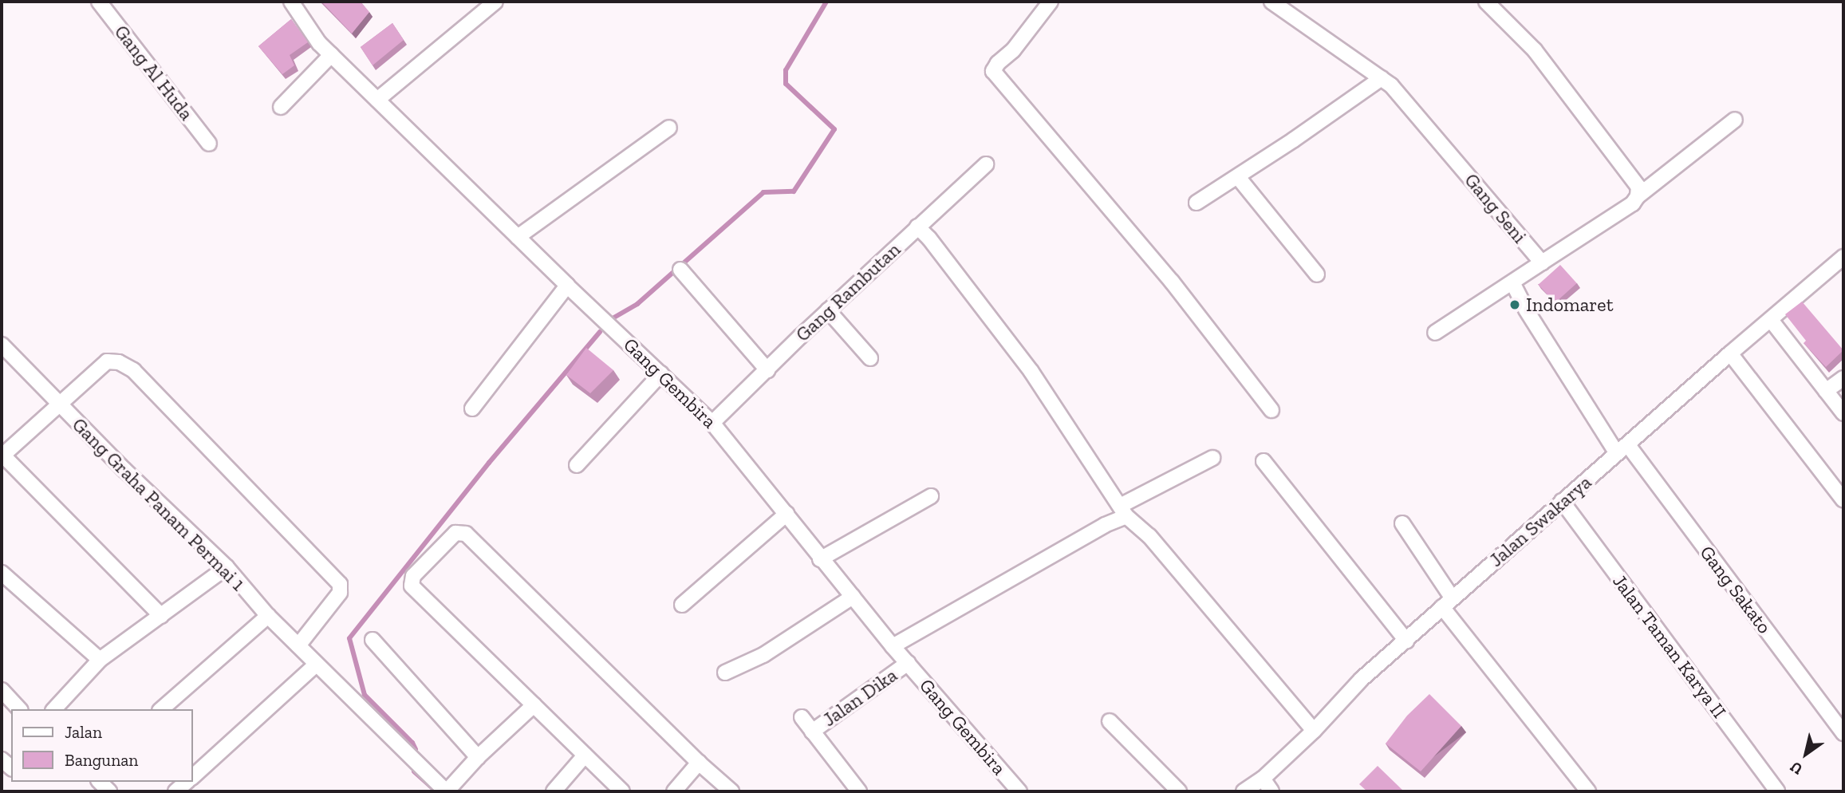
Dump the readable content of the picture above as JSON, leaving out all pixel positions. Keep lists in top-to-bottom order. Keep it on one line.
{"streets":{"street":["Gang Al Huda","Gang Seni","Gang Rambutan","Gang Gembira","Gang Graha Panam Permai 1","Jalan Swakarya","Gang Sakato","Jalan Taman Karya II","Jalan Dika"]},"crossings":[["Gang Rambutan","Gang Gembira"],["Gang Gembira","Jalan Dika"],["Jalan Swakarya","Gang Sakato"],["Jalan Swakarya","Jalan Taman Karya II"]],"places":["Indomaret"],"legend":["Jalan","Bangunan"],"north":"bottom left"}
